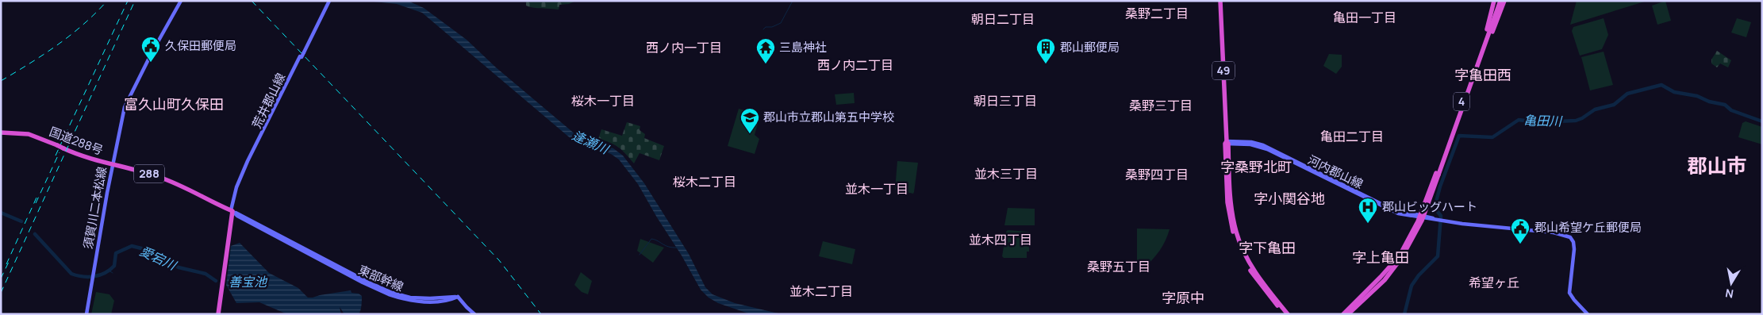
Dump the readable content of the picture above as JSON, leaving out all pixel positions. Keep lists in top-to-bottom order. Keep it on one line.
{"streets":{"highway":["49","4","国道288号","288"],"main road":["荒井郡山線","河内郡山線","須賀川二本松線","東部幹線"]},"crossings":[["49","河内郡山線"],["荒井郡山線","国道288号"],["荒井郡山線","東部幹線"],["国道288号","須賀川二本松線"],["国道288号","東部幹線"]],"districts":["桑野二丁目","亀田一丁目","朝日二丁目","西ノ内一丁目","西ノ内二丁目","字亀田西","桜木一丁目","朝日三丁目","富久山町久保田","桑野三丁目","亀田二丁目","郡山市","字桑野北町","並木三丁目","桑野四丁目","桜木二丁目","並木一丁目","字小関谷地","並木四丁目","字下亀田","字上亀田","桑野五丁目","希望ヶ丘","並木二丁目","字原中"],"water":["亀田川","逢瀬川","愛宕川","善宝池"],"places":{"public building":["久保田郵便局","郡山希望ケ丘郵便局"],"temple":["三島神社"],"building":["郡山郵便局"],"school or university":["郡山市立郡山第五中学校"],"hospital":["郡山ビッグハート"]},"north":"bottom"}
